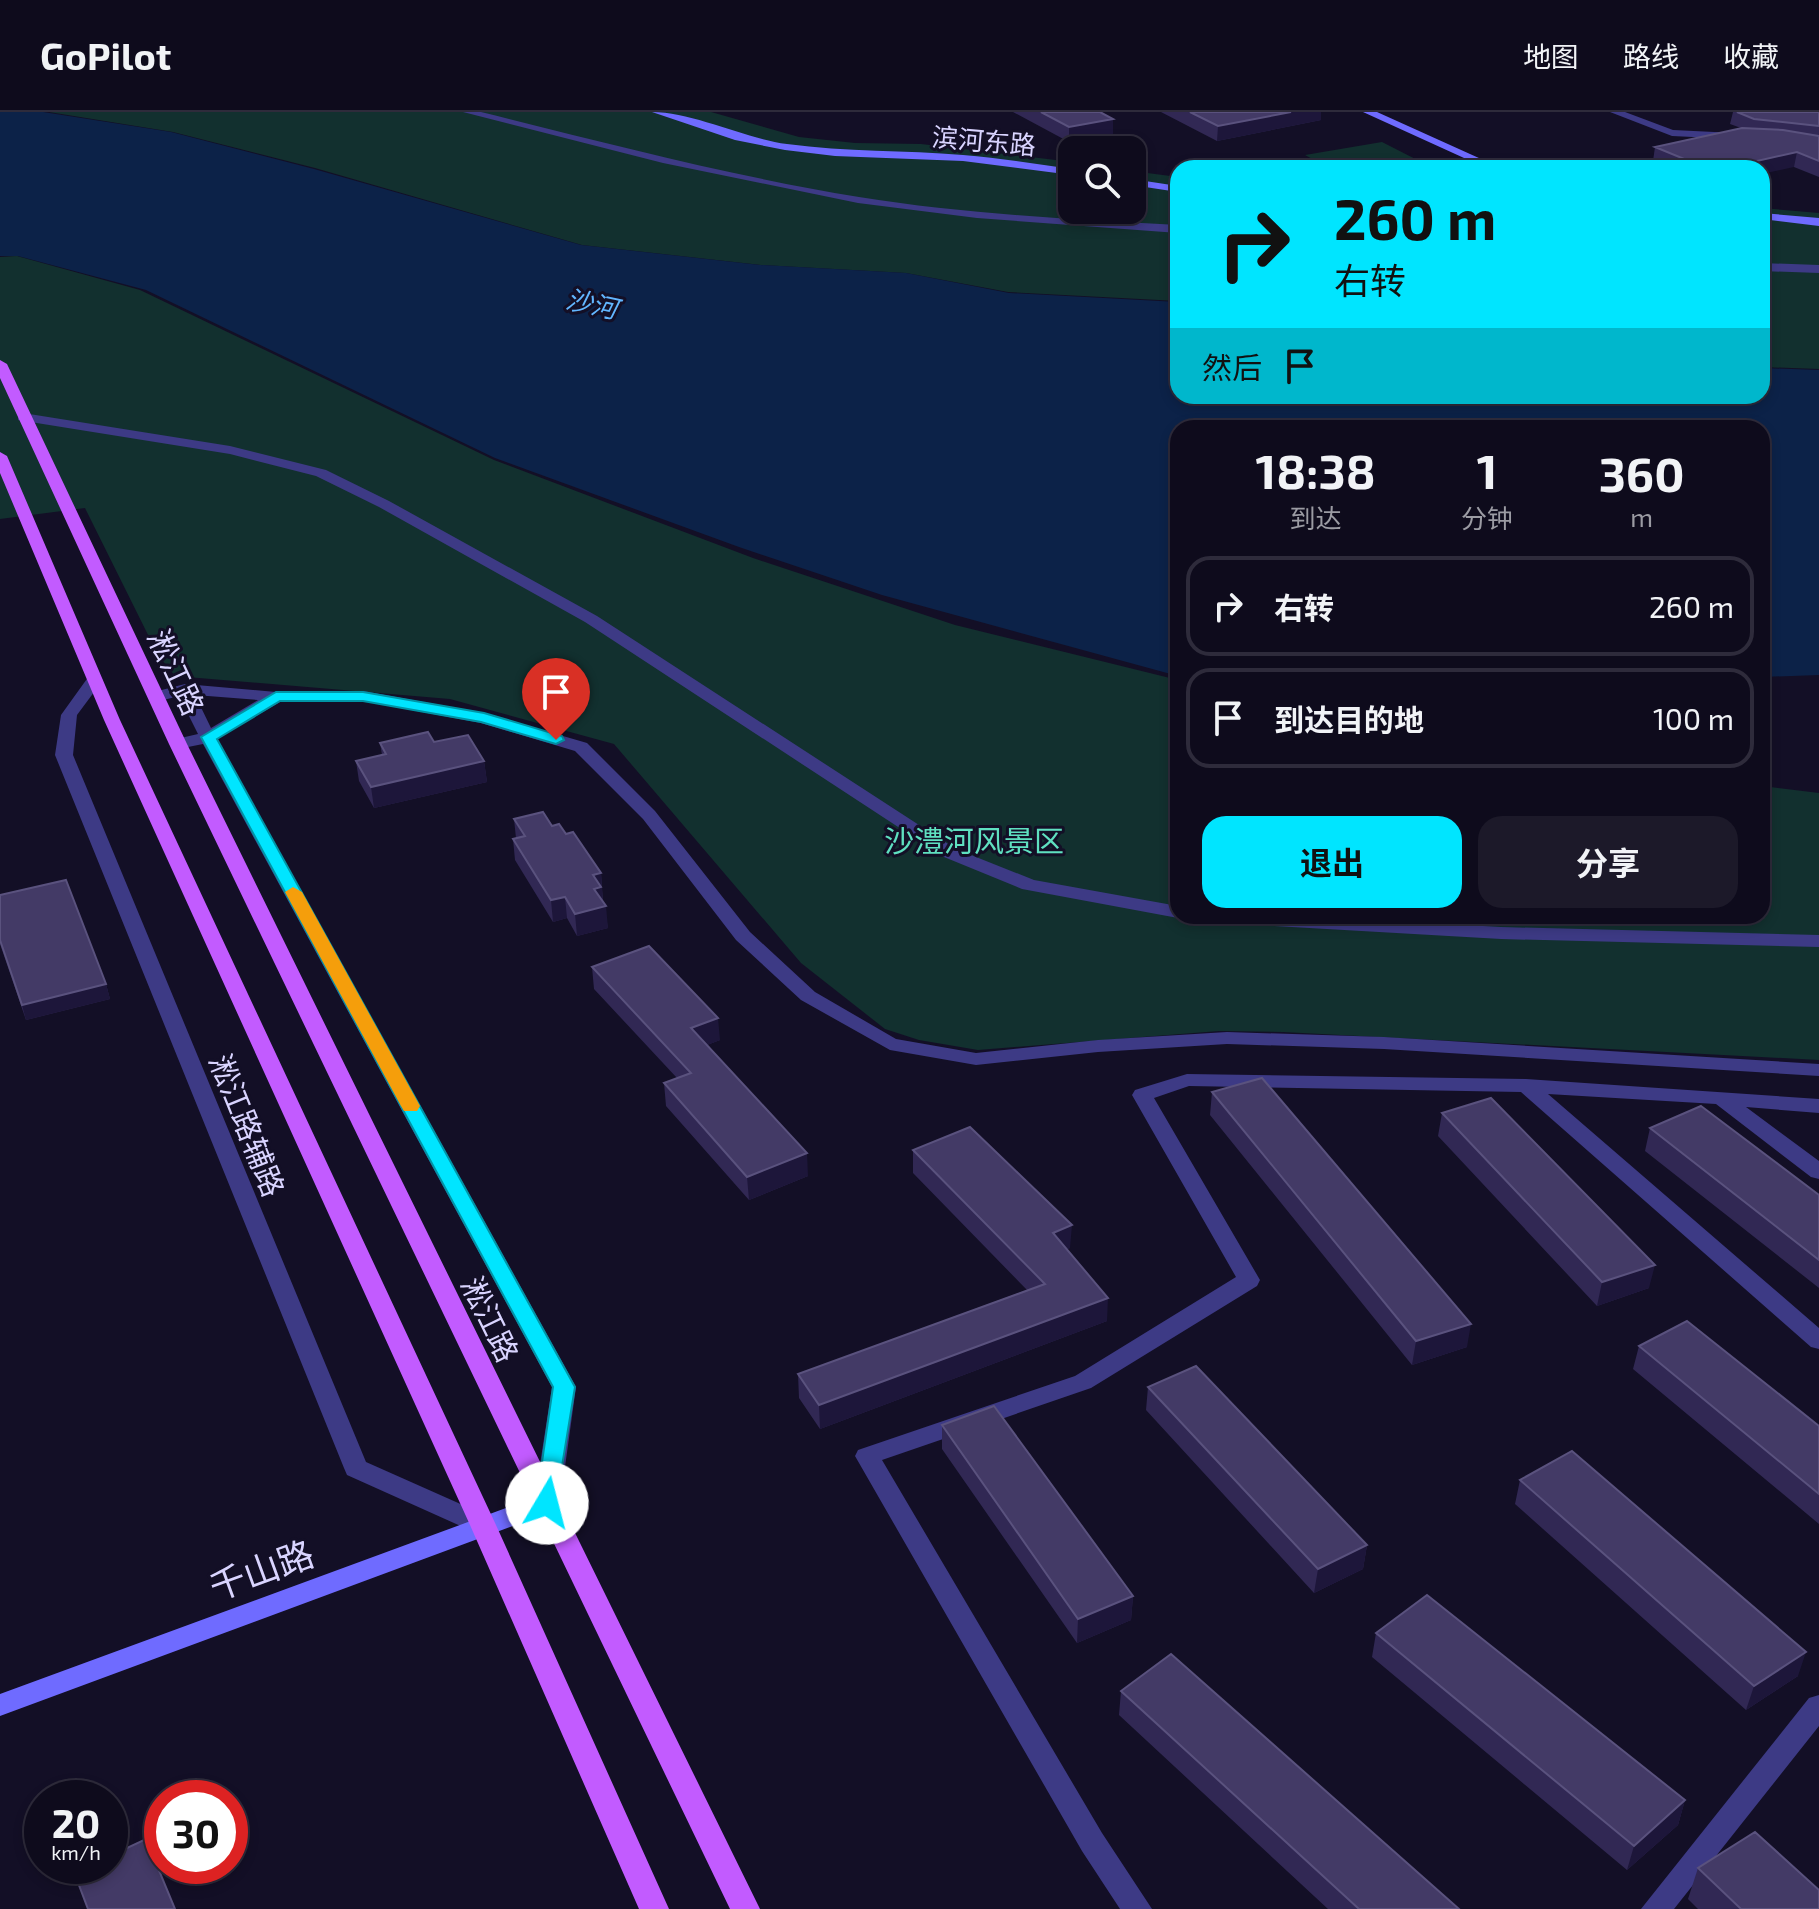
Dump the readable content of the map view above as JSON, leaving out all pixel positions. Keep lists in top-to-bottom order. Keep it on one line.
{"streets":{"main road":["淞江路"],"street":["滨河东路","淞江路辅路","千山路"]},"crossings":[["淞江路","千山路"],["淞江路辅路","千山路"]],"water":["沙河"],"parks":["沙澧河风景区"],"page":{"header":"GoPilot","nav":["地图","路线","收藏"],"turn":["260 m","右转"],"then":"然后","eta":["18:38","到达","1","分钟","360","m"],"list":[{"name":"右转","value":"260 m"},{"name":"到达目的地","value":"100 m"}],"buttons":["退出","分享"],"speed":"20 km/h","limit":"30"}}
